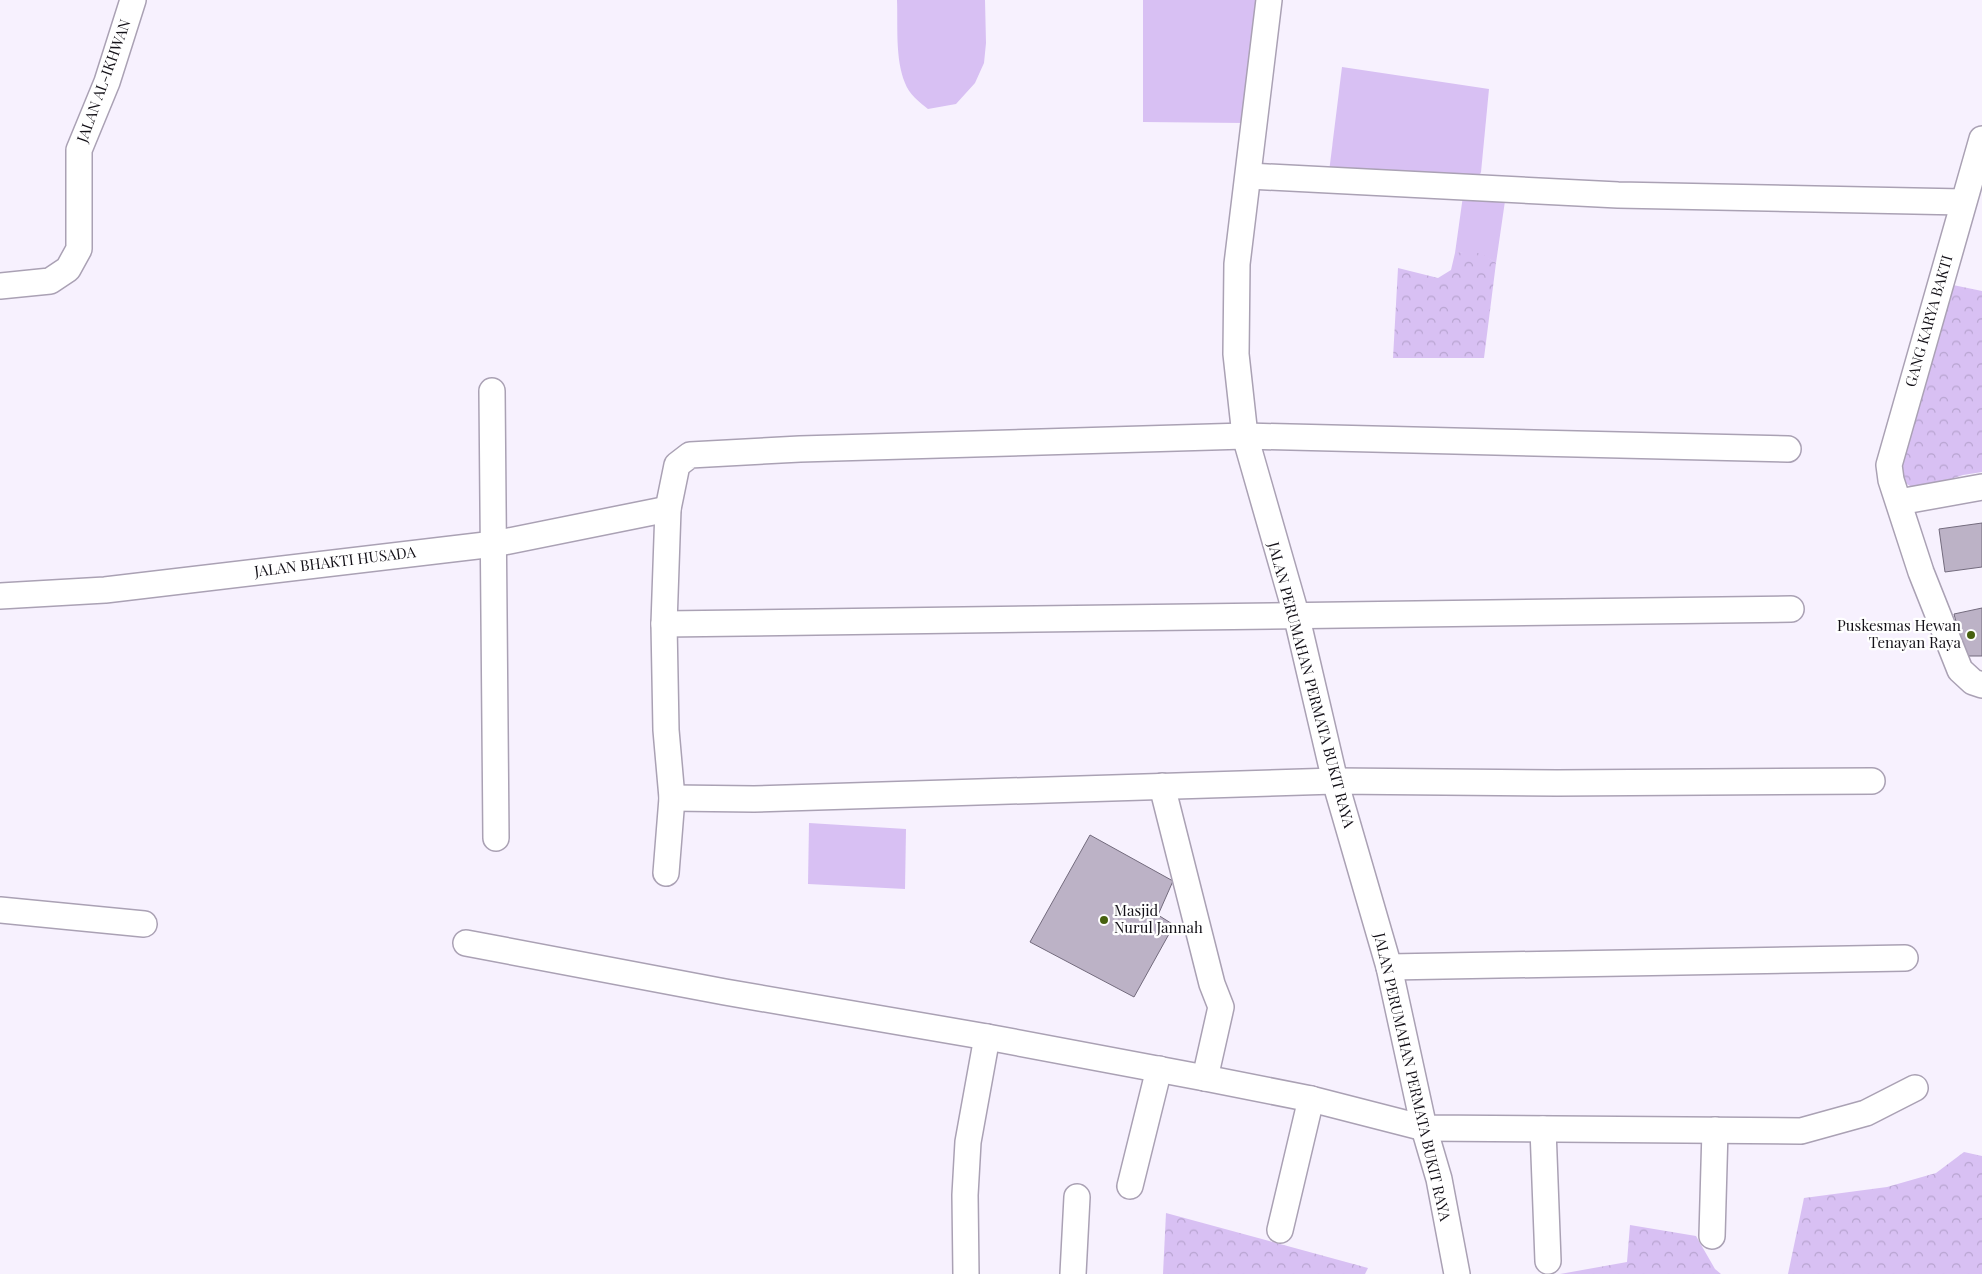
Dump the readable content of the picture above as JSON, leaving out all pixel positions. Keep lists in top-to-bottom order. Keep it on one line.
{"streets":{"street":["JALAN AL-IKHWAN","GANG KARYA BAKTI","JALAN BHAKTI HUSADA","JALAN PERUMAHAN PERMATA BUKIT RAYA"]},"places":["Puskesmas Hewan Tenayan Raya","Masjid Nurul Jannah"]}
